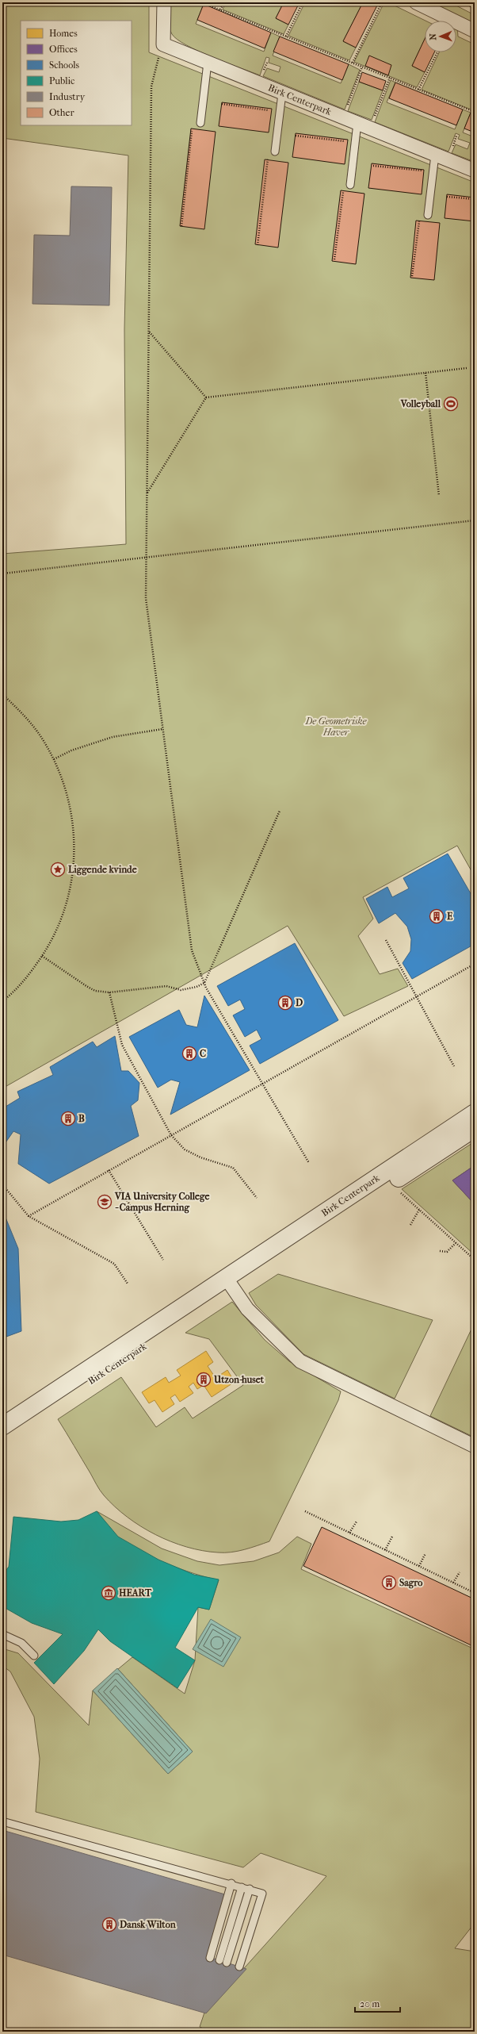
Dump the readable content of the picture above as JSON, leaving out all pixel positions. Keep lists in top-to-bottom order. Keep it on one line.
{"streets":{"street":["Birk Centerpark"]},"parks":["De Geometriske Haver"],"places":{"sports":["Volleyball"],"place":["Liggende kvinde"],"building":["E","D","C","B","Utzon-huset","Sagro","Dansk Wilton"],"school or university":["VIA University College - Campus Herning"],"museum":["HEART"]},"legend":["Homes","Offices","Schools","Public","Industry","Other"],"scale_bar":"20 m","north":"left"}
